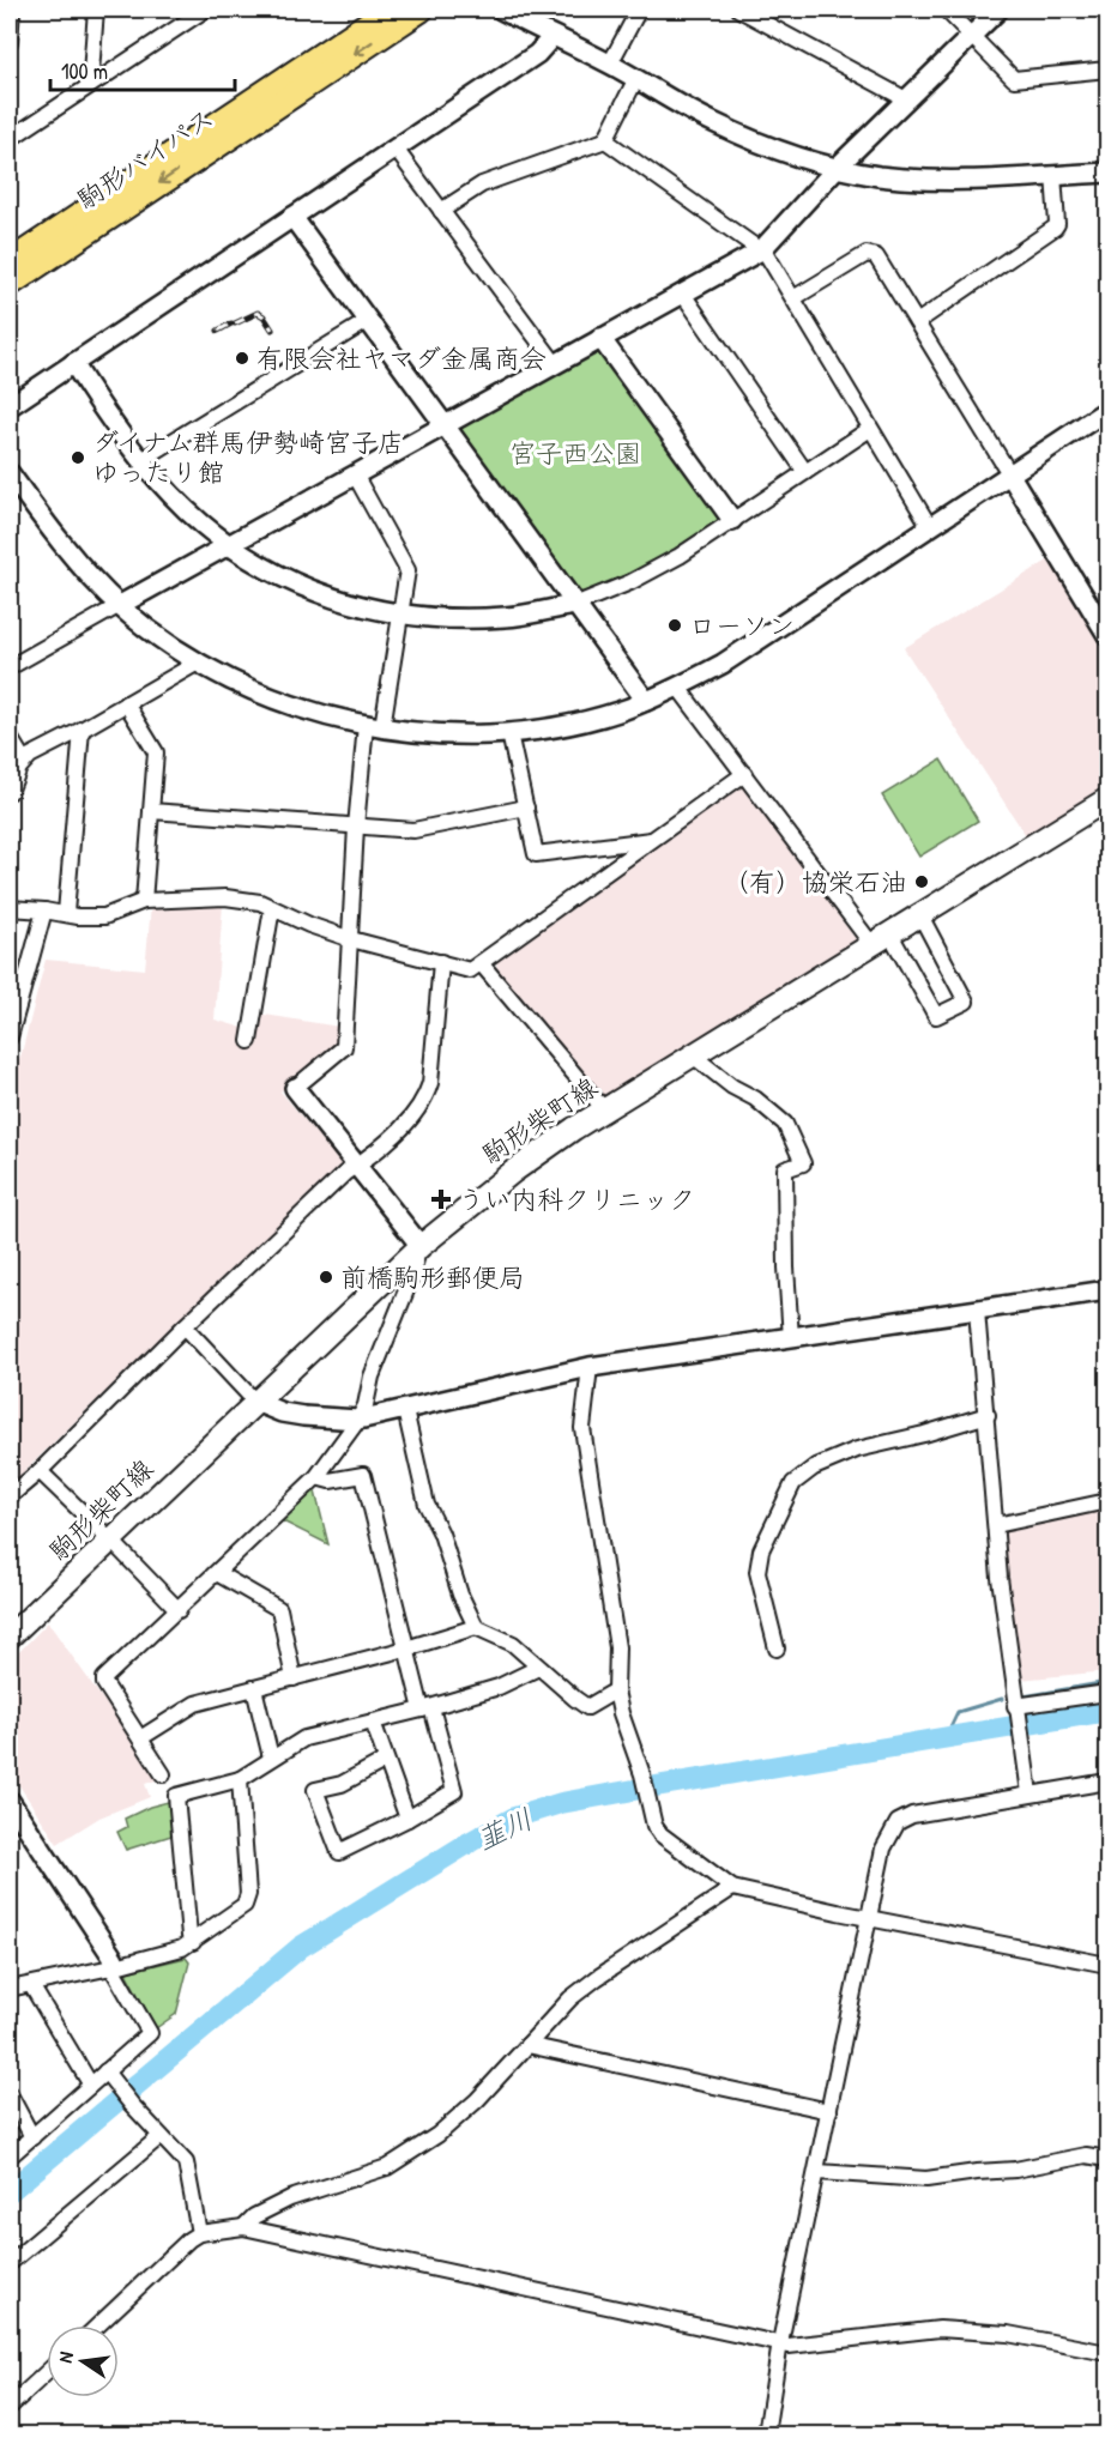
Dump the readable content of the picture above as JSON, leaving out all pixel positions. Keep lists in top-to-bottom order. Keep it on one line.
{"streets":{"main road":["駒形バイパス","駒形柴町線"]},"water":["韮川"],"parks":["宮子西公園"],"places":{"other":["有限会社ヤマダ金属商会","ダイナム群馬伊勢崎宮子店 ゆったり館","ローソン","（有）協栄石油","前橋駒形郵便局"],"health":["うい内科クリニック"]},"scale_bar":"100 m","north":"left"}
